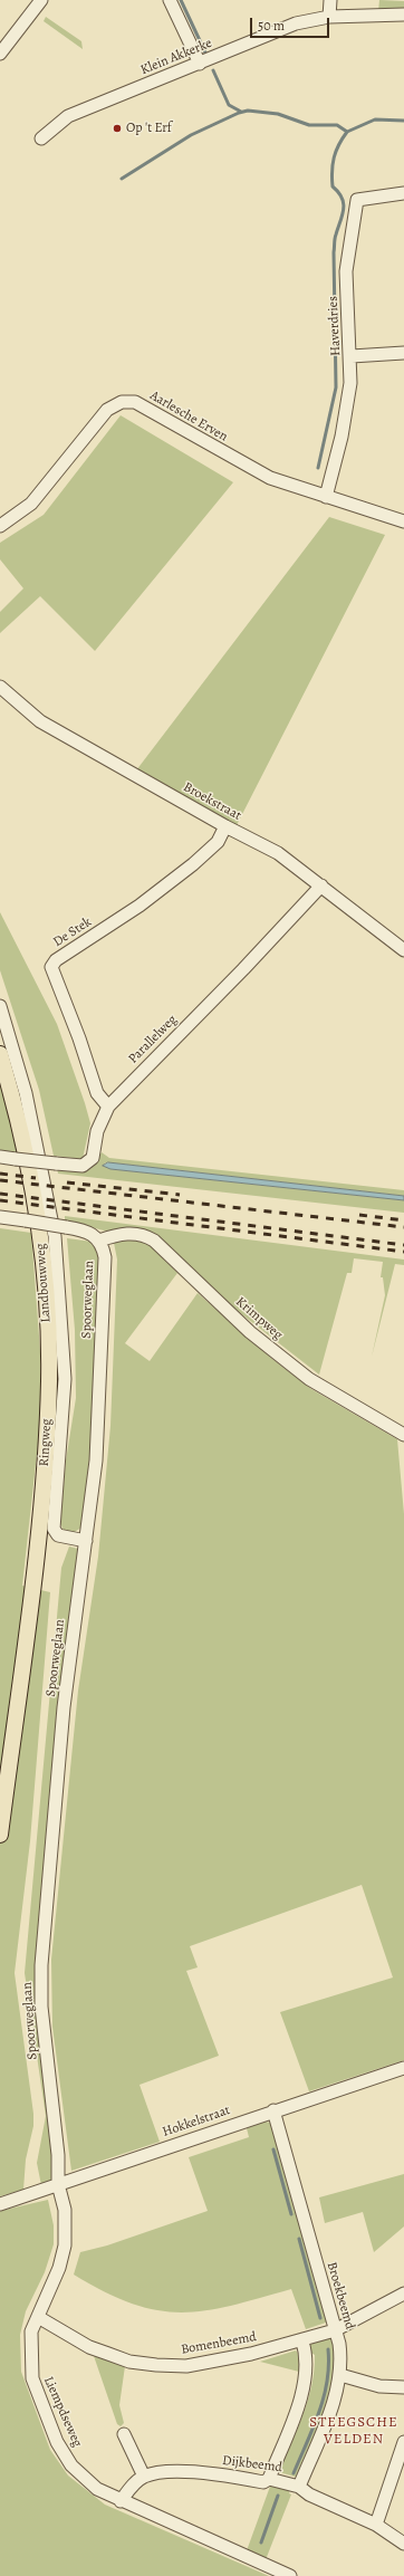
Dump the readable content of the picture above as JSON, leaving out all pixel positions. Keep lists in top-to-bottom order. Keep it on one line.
{"streets":{"main road":["Ringweg"],"street":["Klein Akkerke","Haverdries","Aarlesche Erven","Broekstraat","De Stek","Parallelweg","Landbouwweg","Spoorweglaan","Krimpweg","Hokkelstraat","Broekbeemd","Bomenbeemd","Liempdseweg","Dijkbeemd"]},"crossings":[["Haverdries","Aarlesche Erven"],["Broekstraat","De Stek"],["Broekstraat","Parallelweg"],["De Stek","Parallelweg"],["Landbouwweg","Spoorweglaan"],["Spoorweglaan","Krimpweg"],["Spoorweglaan","Hokkelstraat"],["Spoorweglaan","Liempdseweg"],["Hokkelstraat","Broekbeemd"],["Hokkelstraat","Liempdseweg"],["Broekbeemd","Bomenbeemd"],["Broekbeemd","Dijkbeemd"],["Bomenbeemd","Liempdseweg"]],"districts":["STEEGSCHE VELDEN"],"places":["Op 't Erf"],"scale_bar":"50 m"}
